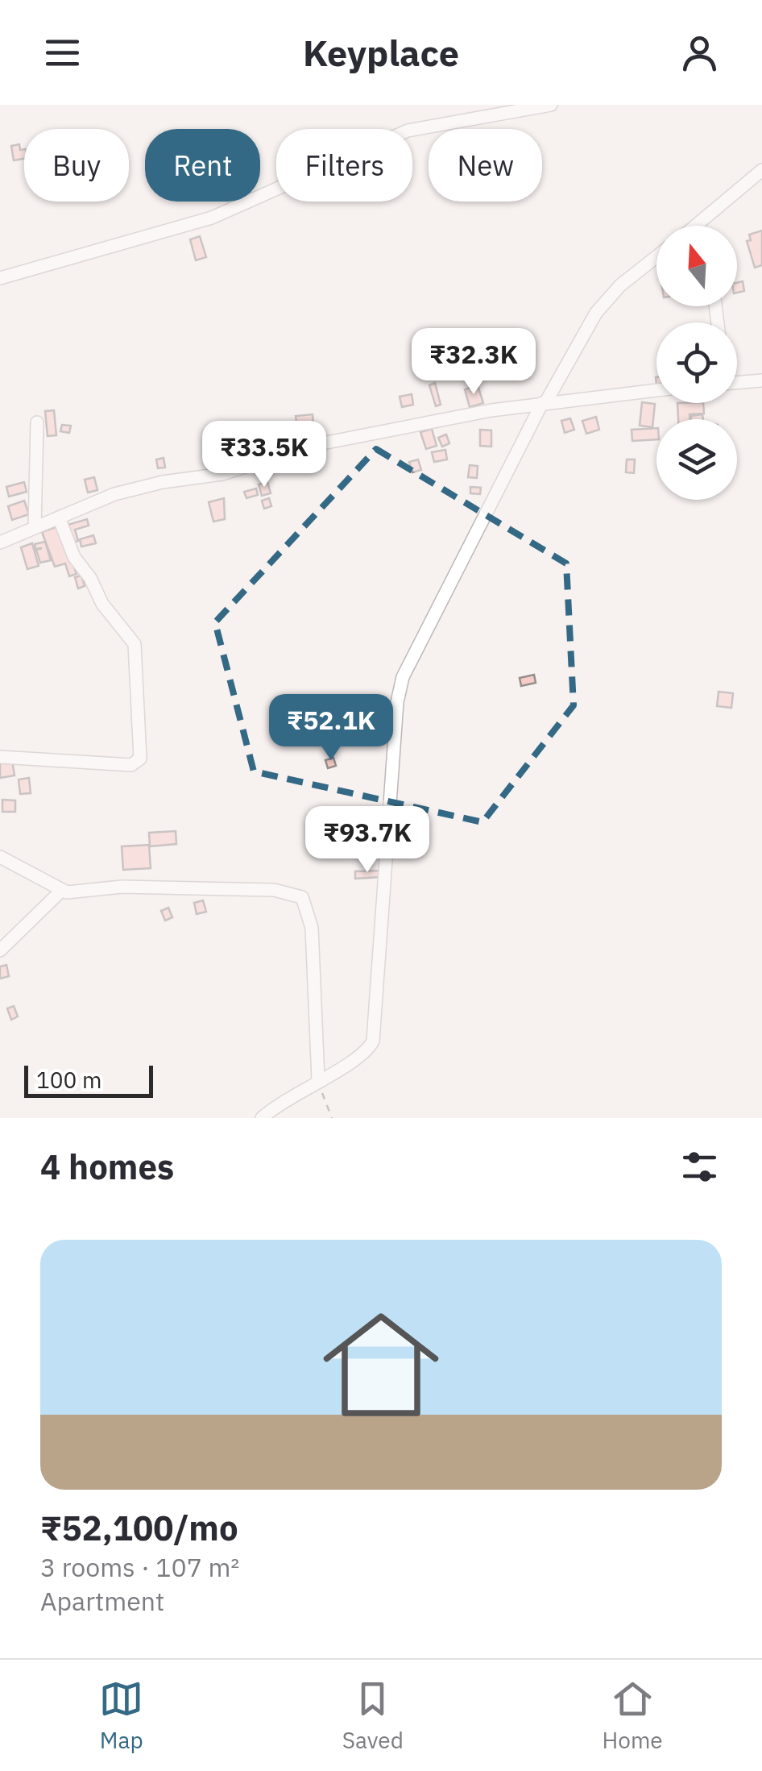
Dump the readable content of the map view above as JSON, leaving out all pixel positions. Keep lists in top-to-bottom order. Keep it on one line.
{"scale_bar":"100 m","north":"top","page":{"header":"Keyplace","chip":["Buy","Rent","Filters","New"],"price":["₹32.3K","₹33.5K","₹52.1K","₹93.7K"],"scale":"100 m","heading":"4 homes","list":[{"name":"₹52,100/mo","note":"3 rooms · 107 m² · Apartment"}],"tabs":["Map","Saved","Home"]}}
